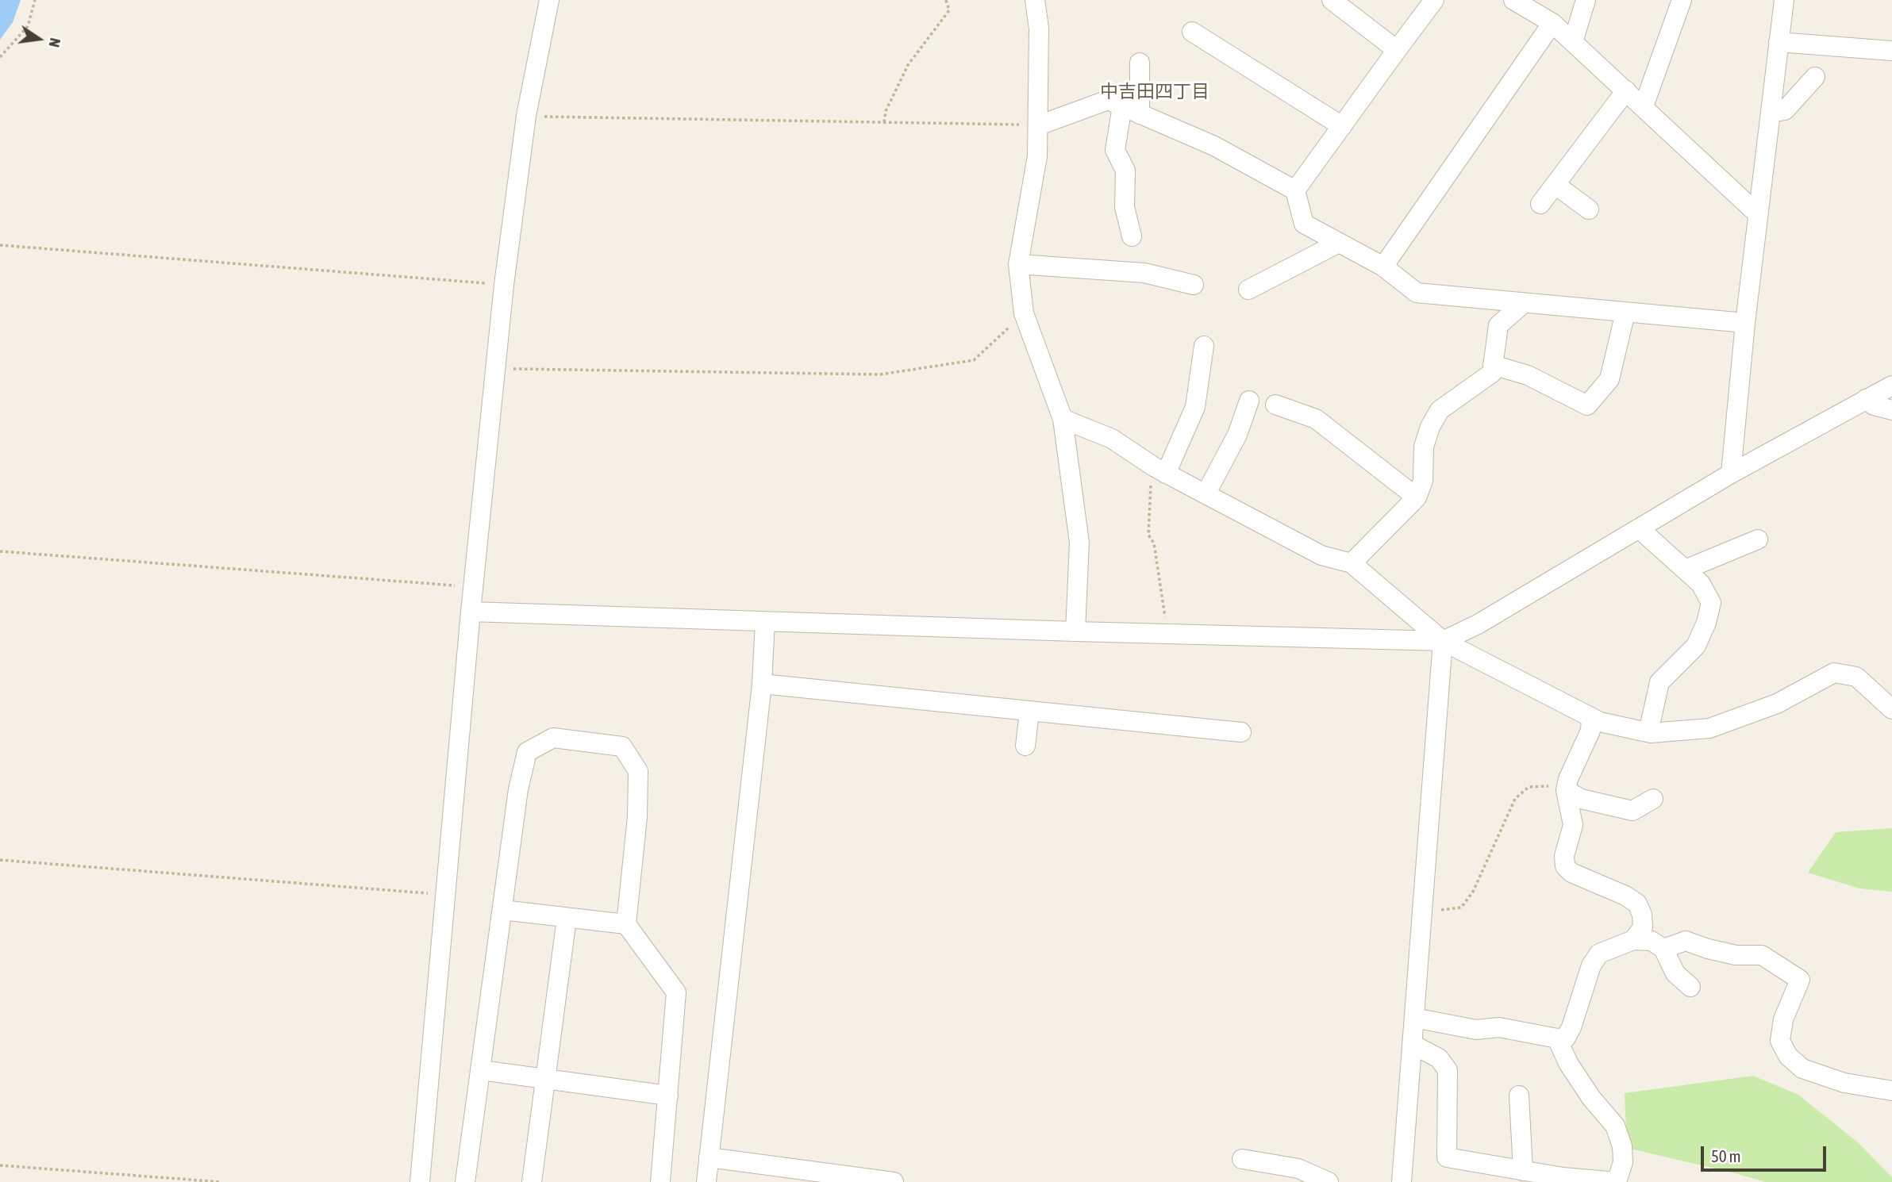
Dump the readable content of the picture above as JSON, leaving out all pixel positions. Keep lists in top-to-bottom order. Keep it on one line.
{"districts":["中吉田四丁目"],"scale_bar":"50 m","north":"right"}
